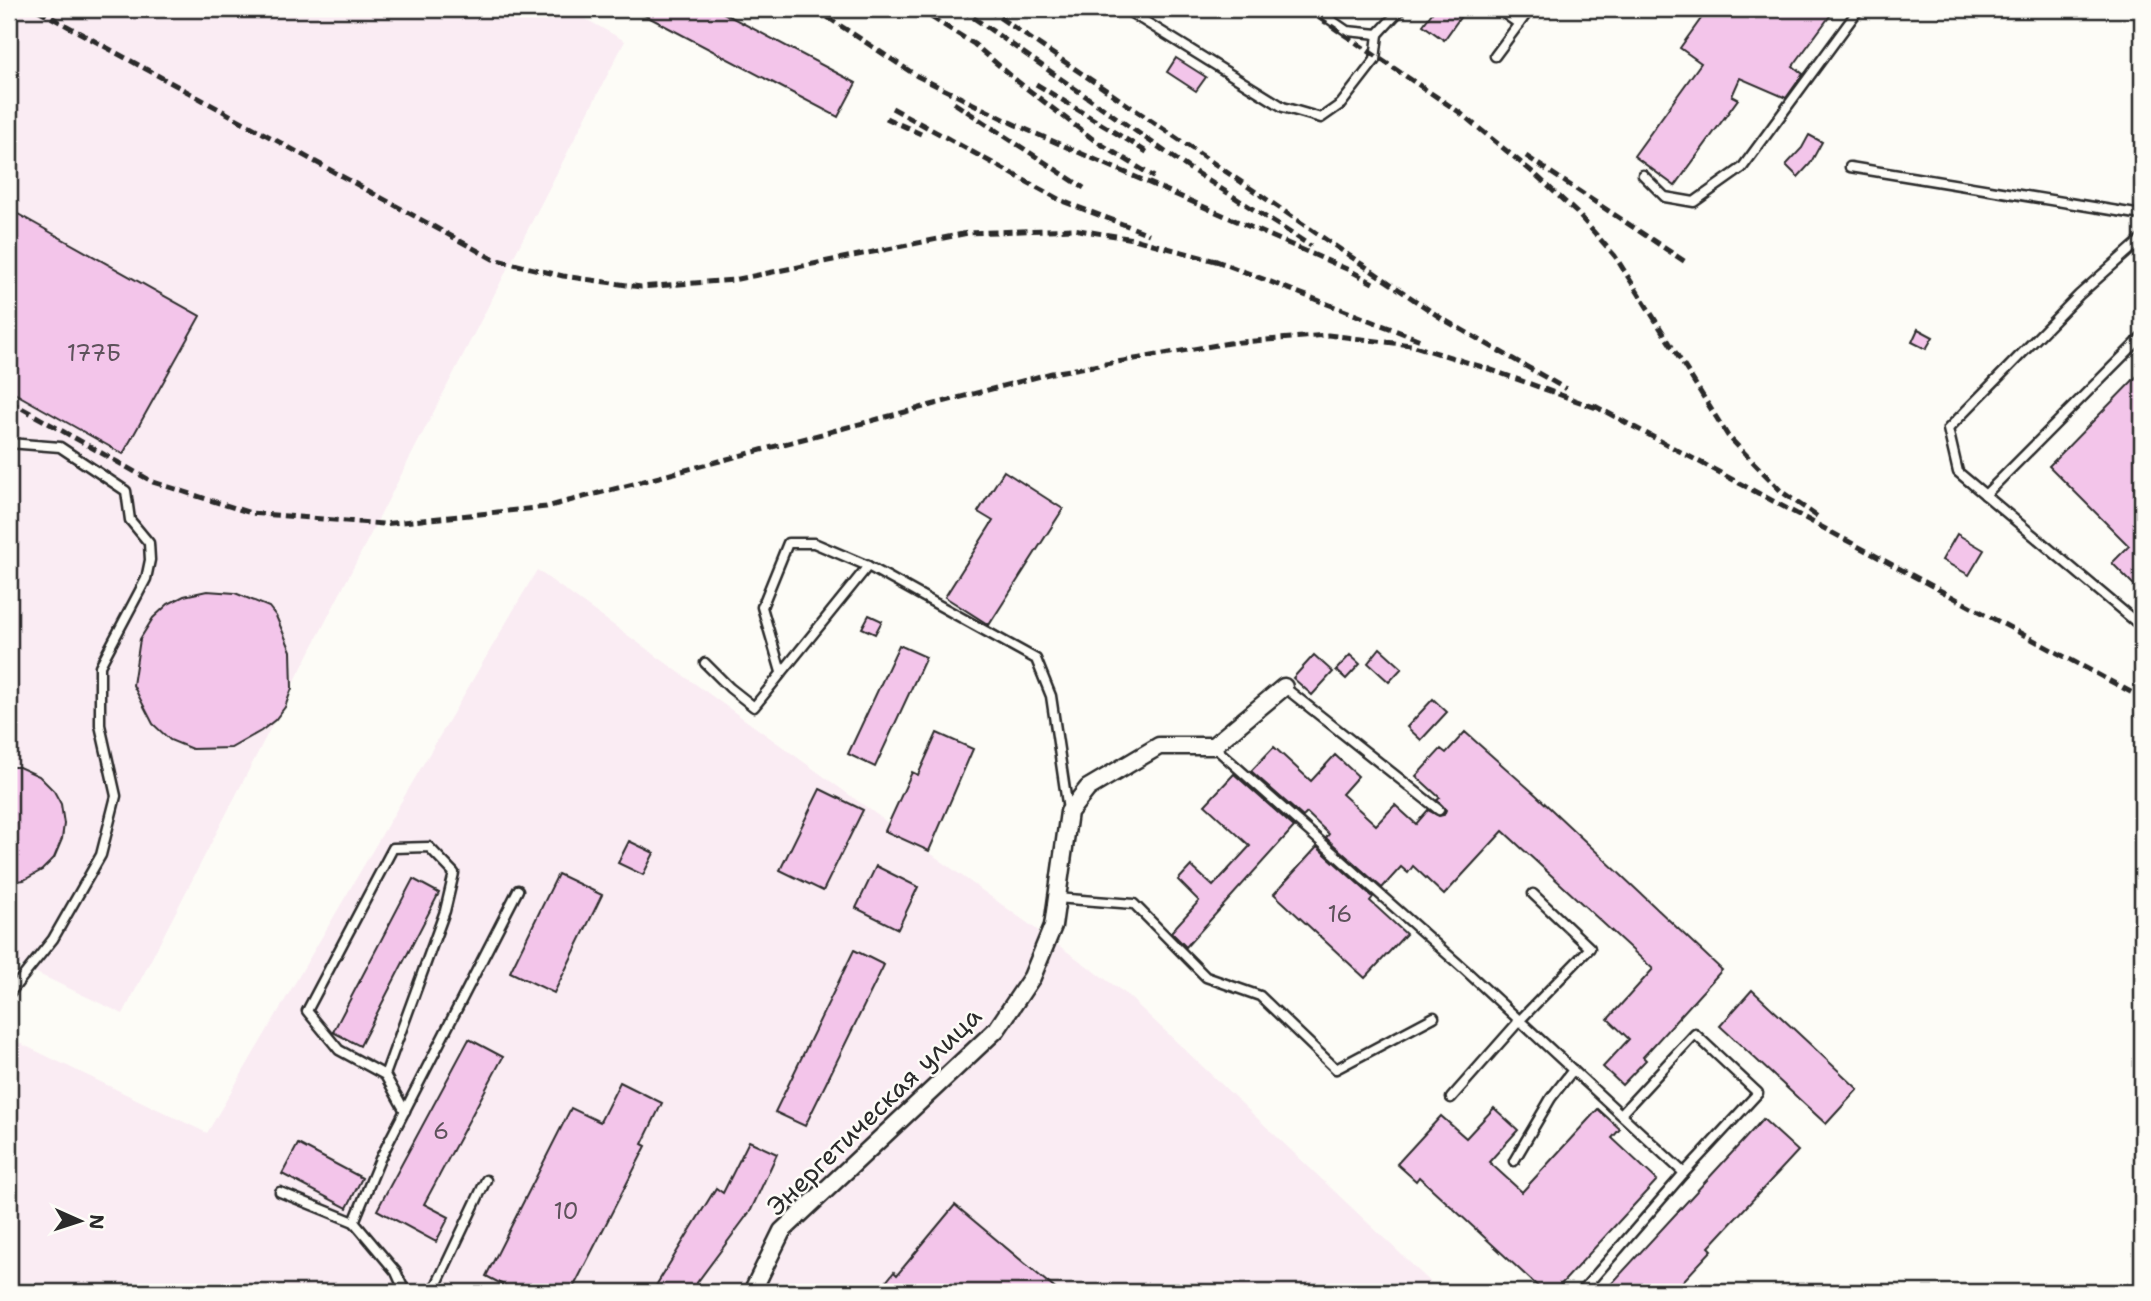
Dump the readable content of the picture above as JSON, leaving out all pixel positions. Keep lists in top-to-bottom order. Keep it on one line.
{"streets":{"street":["Энергетическая улица"]},"house_numbers":["177Б","16","6","10"],"north":"right"}
